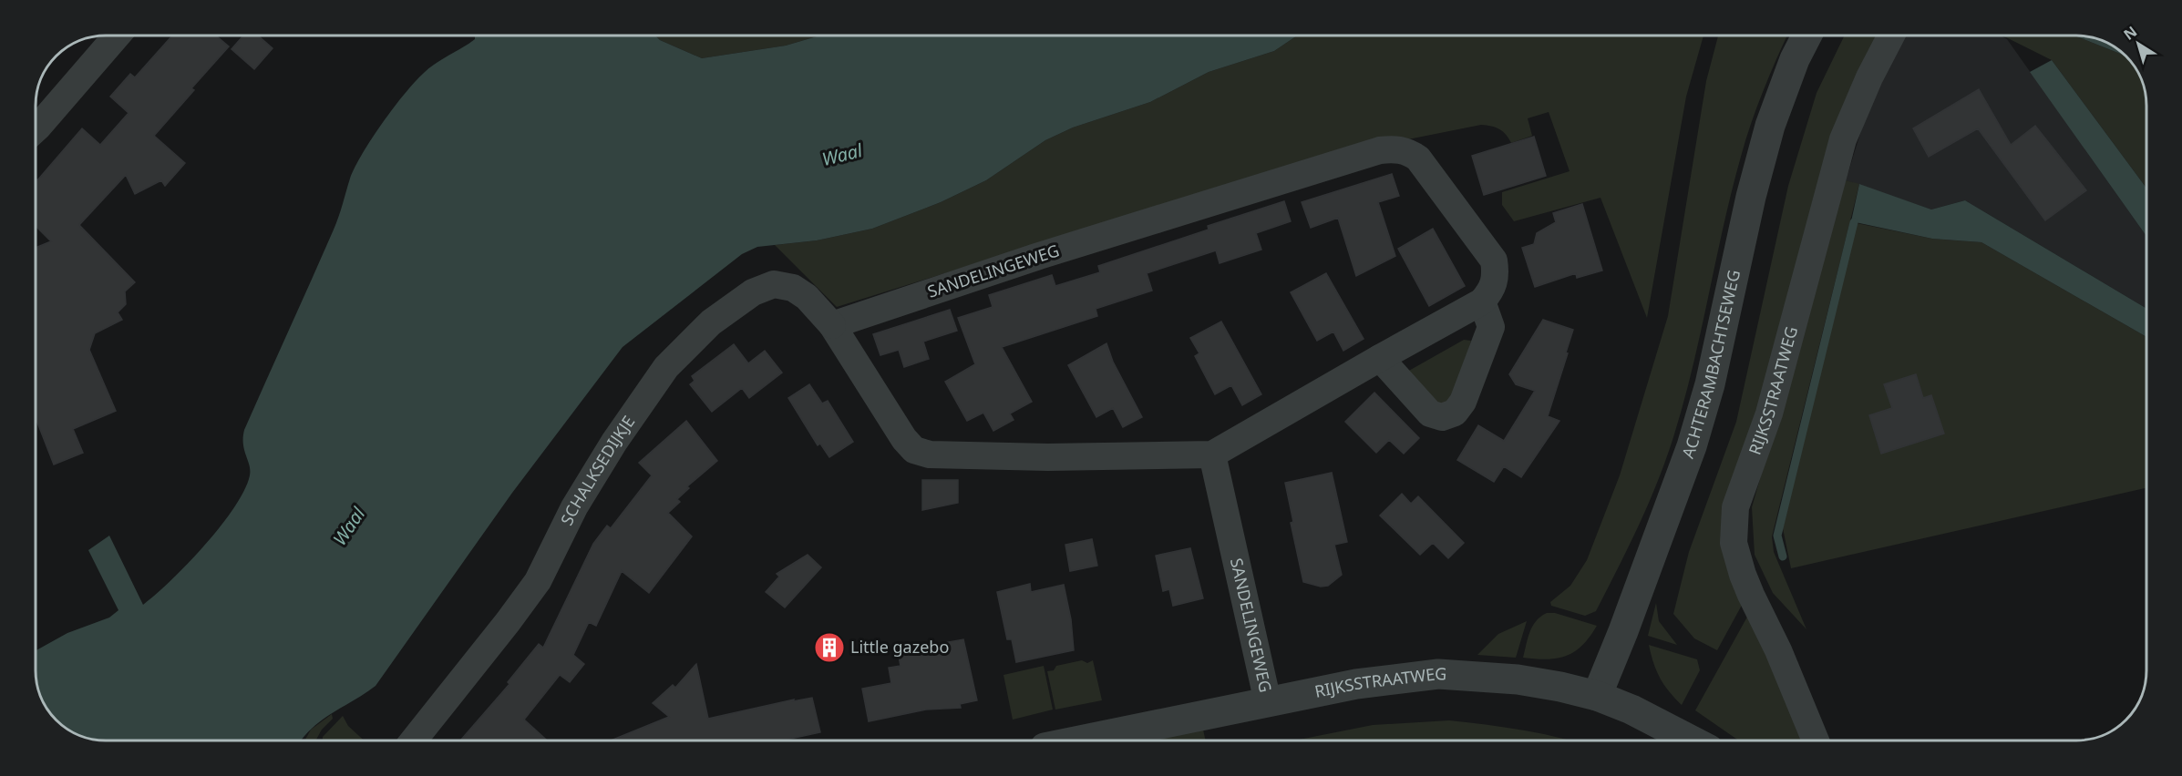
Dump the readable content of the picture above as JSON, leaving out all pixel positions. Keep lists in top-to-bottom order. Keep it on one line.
{"streets":{"street":["SANDELINGEWEG","ACHTERAMBACHTSEWEG","RIJKSSTRAATWEG","SCHALKSEDIJKJE"]},"crossings":[["SANDELINGEWEG","RIJKSSTRAATWEG"],["SANDELINGEWEG","SCHALKSEDIJKJE"],["ACHTERAMBACHTSEWEG","RIJKSSTRAATWEG"]],"water":["Waal"],"places":{"building":["Little gazebo"]},"north":"top left"}
